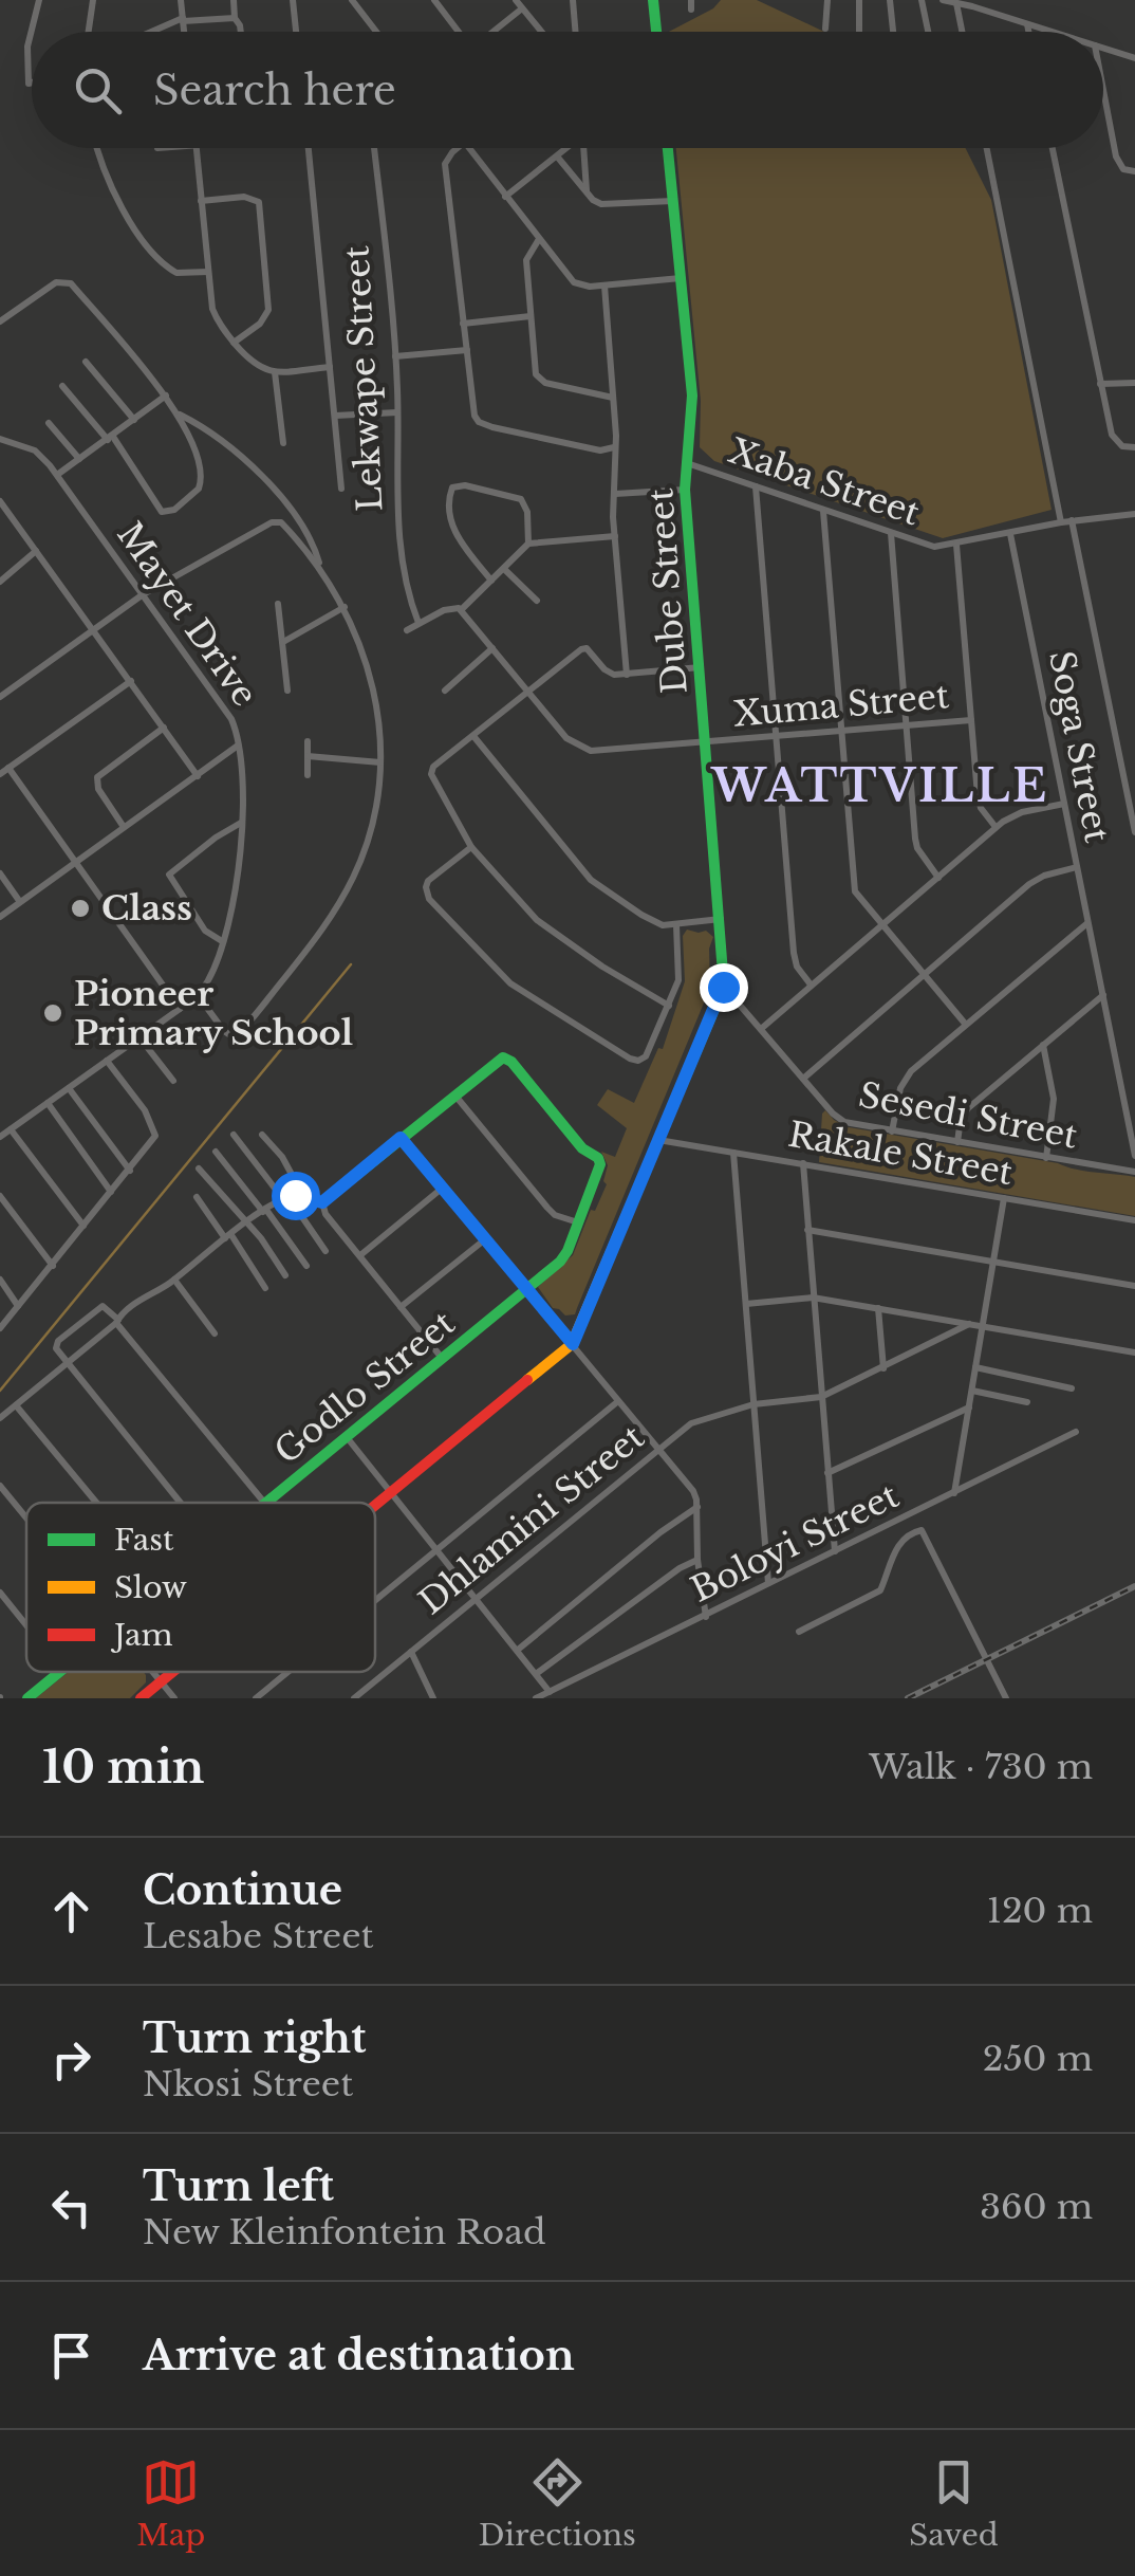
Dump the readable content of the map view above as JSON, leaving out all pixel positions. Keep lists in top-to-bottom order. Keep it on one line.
{"streets":{"street":["Lekwape Street","Xaba Street","Dube Street","Mayet Drive","Xuma Street","Soga Street","Sesedi Street","Rakale Street","Godlo Street","Dhlamini Street","Boloyi Street"]},"crossings":[["Xaba Street","Dube Street"],["Xaba Street","Soga Street"],["Dube Street","Xuma Street"],["Dube Street","Sesedi Street"]],"districts":["WATTVILLE"],"places":["Class","Pioneer Primary School"],"legend":["Fast","Slow","Jam"],"page":{"search":"Search here","heading":["10 min","Walk · 730 m"],"list":[["Continue","Lesabe Street","120 m"],["Turn right","Nkosi Street","250 m"],["Turn left","New Kleinfontein Road","360 m"],"Arrive at destination"],"nav":["Map","Directions","Saved"]}}
